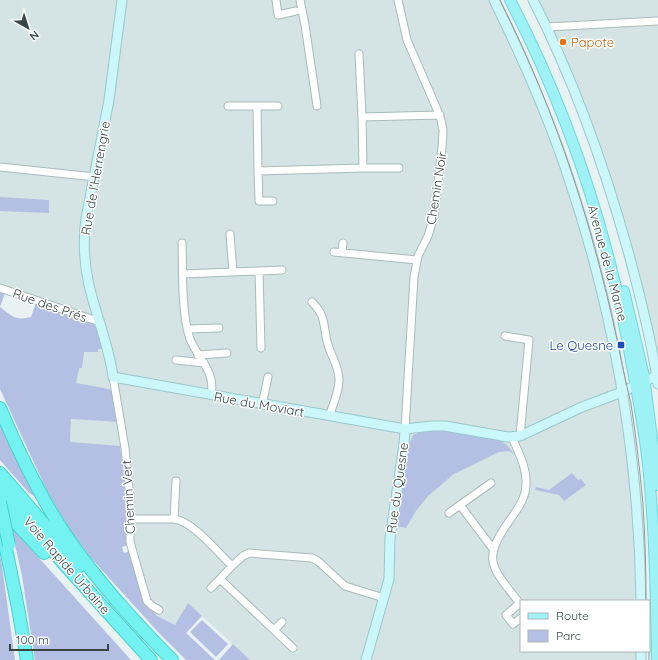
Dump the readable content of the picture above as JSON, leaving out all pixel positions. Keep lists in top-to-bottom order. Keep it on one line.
{"streets":{"highway":["Voie Rapide Urbaine"],"main road":["Avenue de la Marne"],"street":["Rue de l'Herrengrie","Chemin Noir","Rue des Prés","Rue du Moviart","Rue du Quesne","Chemin Vert"]},"crossings":[["Rue de l'Herrengrie","Rue des Prés"],["Rue de l'Herrengrie","Rue du Moviart"],["Rue de l'Herrengrie","Chemin Vert"],["Chemin Noir","Rue du Moviart"],["Chemin Noir","Rue du Quesne"],["Rue du Moviart","Rue du Quesne"],["Rue du Moviart","Chemin Vert"]],"places":{"other":["Papote"],"transit":["Le Quesne"]},"legend":["Route","Parc"],"scale_bar":"100 m","north":"bottom right"}
